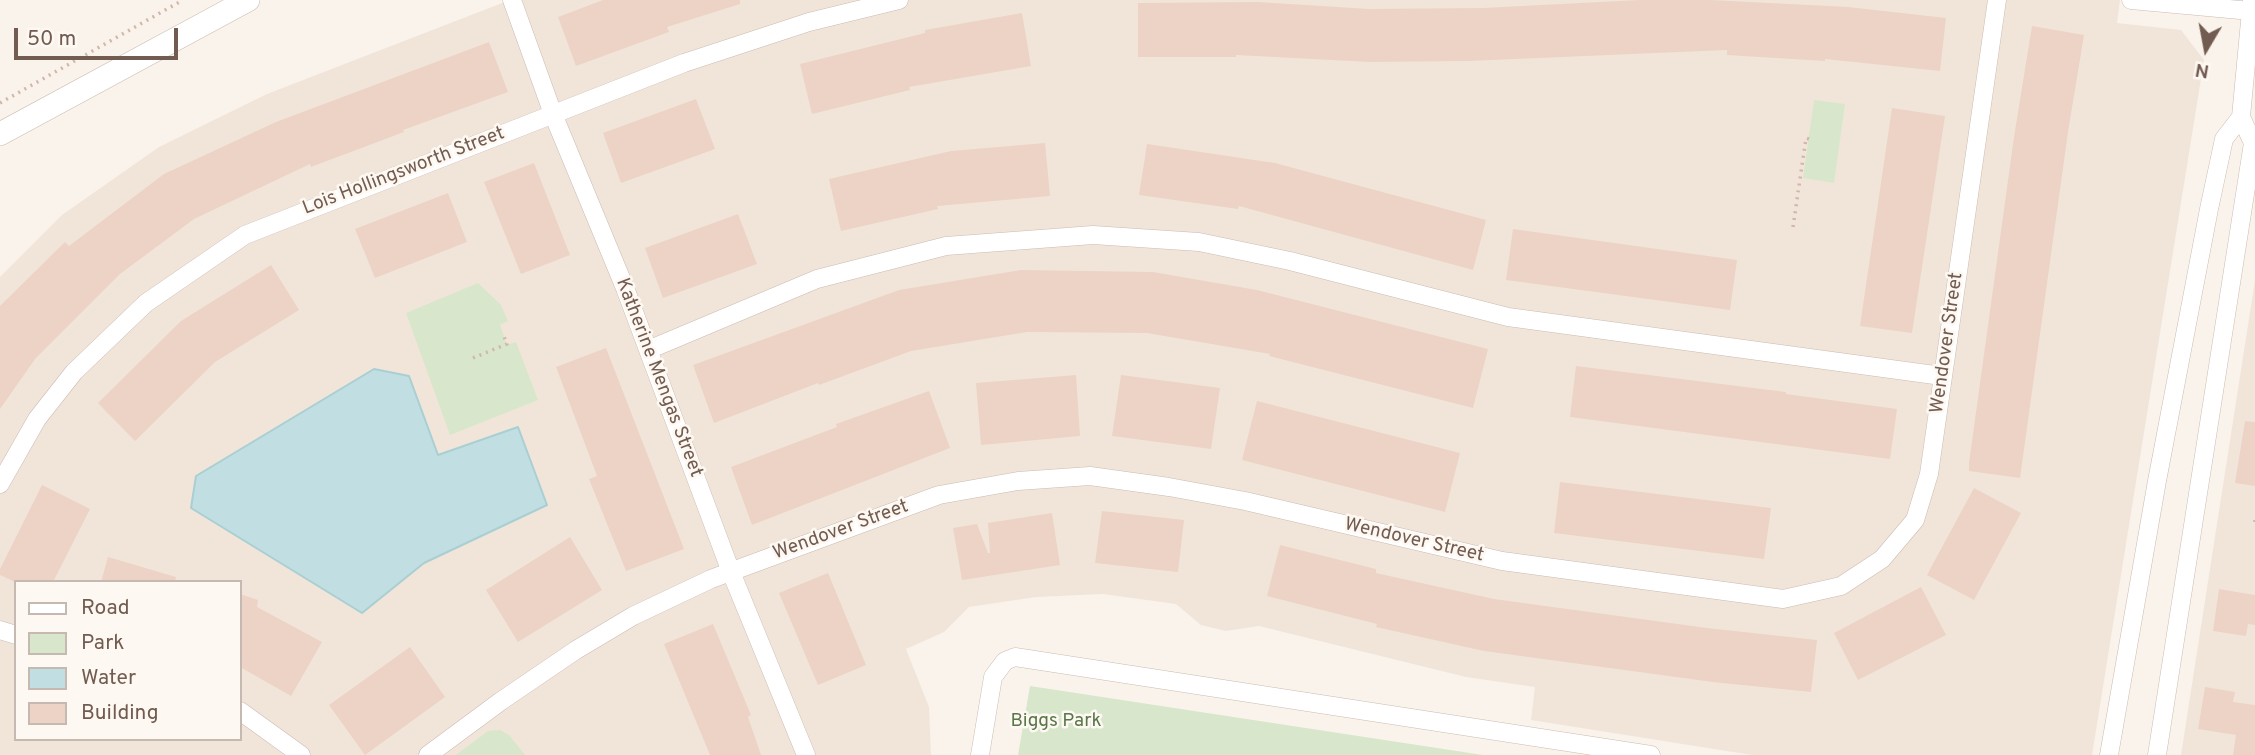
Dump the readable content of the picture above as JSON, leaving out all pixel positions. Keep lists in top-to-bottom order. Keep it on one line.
{"streets":{"street":["Lois Hollingsworth Street","Wendover Street","Katherine Mengas Street"]},"crossings":[["Lois Hollingsworth Street","Katherine Mengas Street"],["Wendover Street","Katherine Mengas Street"]],"parks":["Biggs Park"],"legend":["Road","Park","Water","Building"],"scale_bar":"50 m","north":"bottom"}
